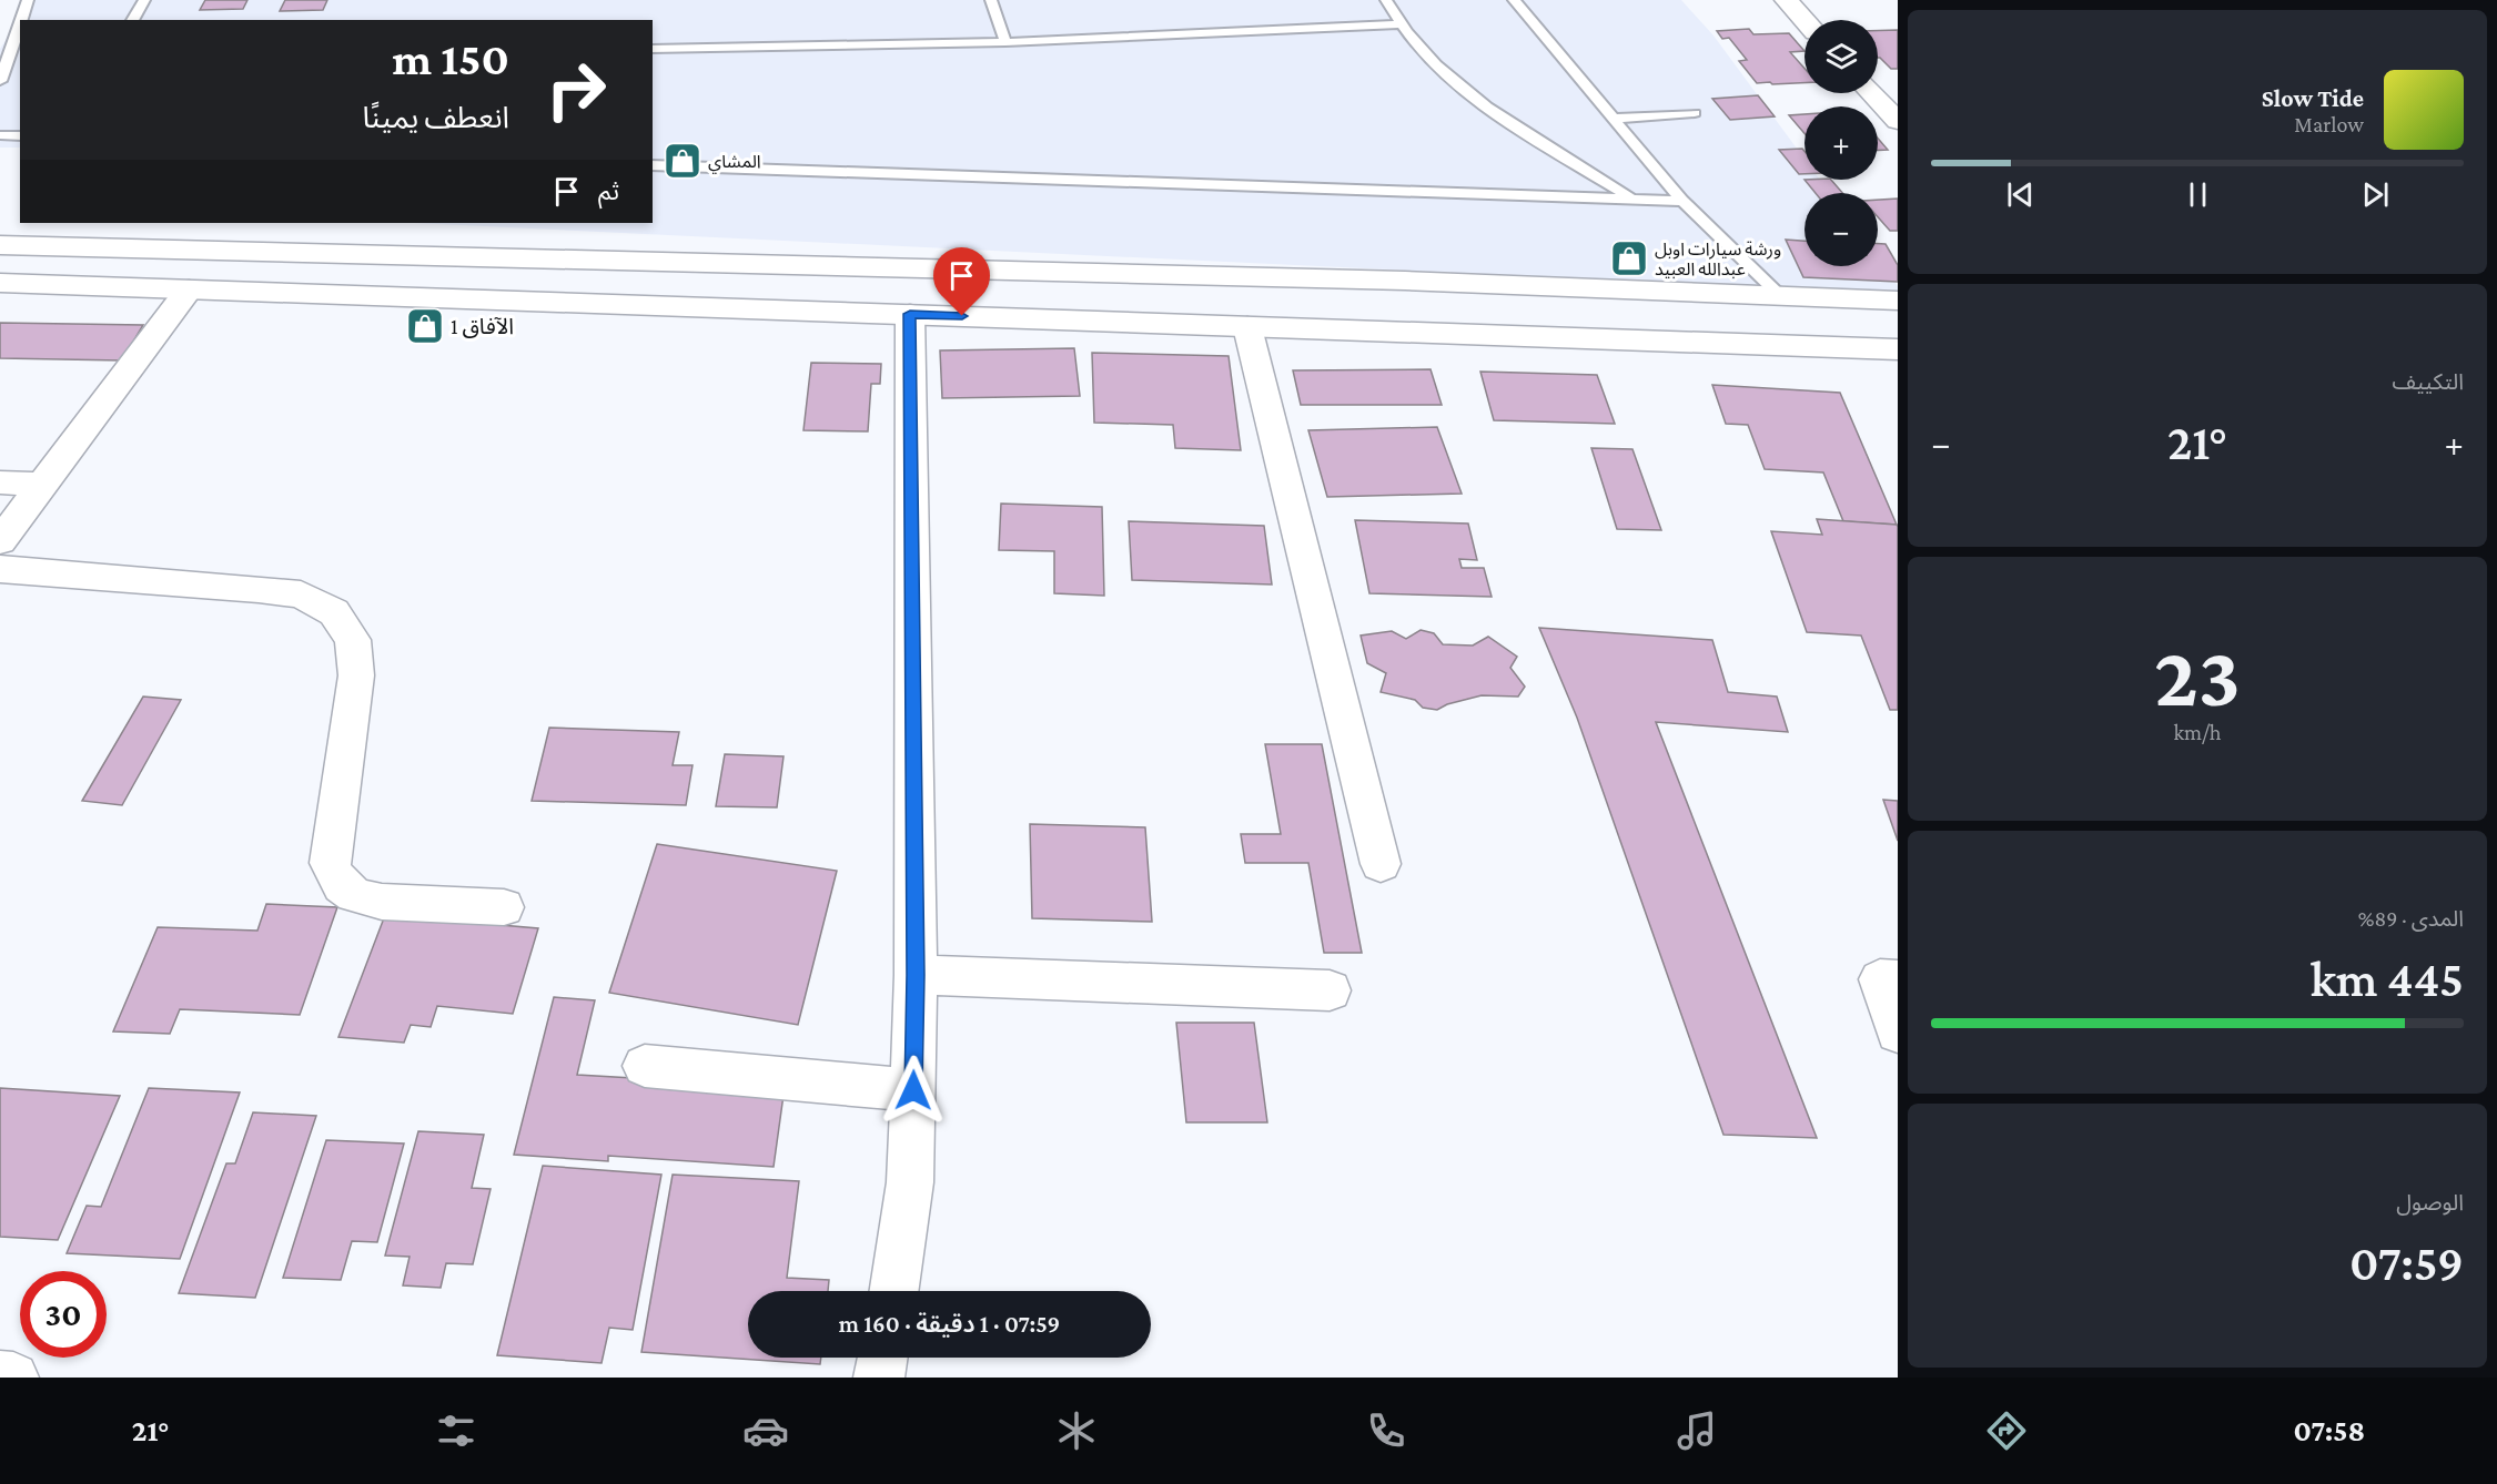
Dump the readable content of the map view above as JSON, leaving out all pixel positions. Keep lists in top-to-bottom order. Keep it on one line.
{"places":{"shop":["المشاي","ورشة سيارات اوبل عبدالله العبيد","الآفاق 1"]},"page":{"map_buttons":["+","−"],"turn":["150 m","انعطف يمينًا"],"song":["Slow Tide","Marlow"],"then":"ثم","tile":["التكييف",["23","km/h"],["المدى · 89%","445 km"],["الوصول","07:59"]],"heat":["−","21°","+"],"limit":"30","trip":"07:59 · 1 دقيقة · 160 m","tabs":["07:58","21°"]}}
